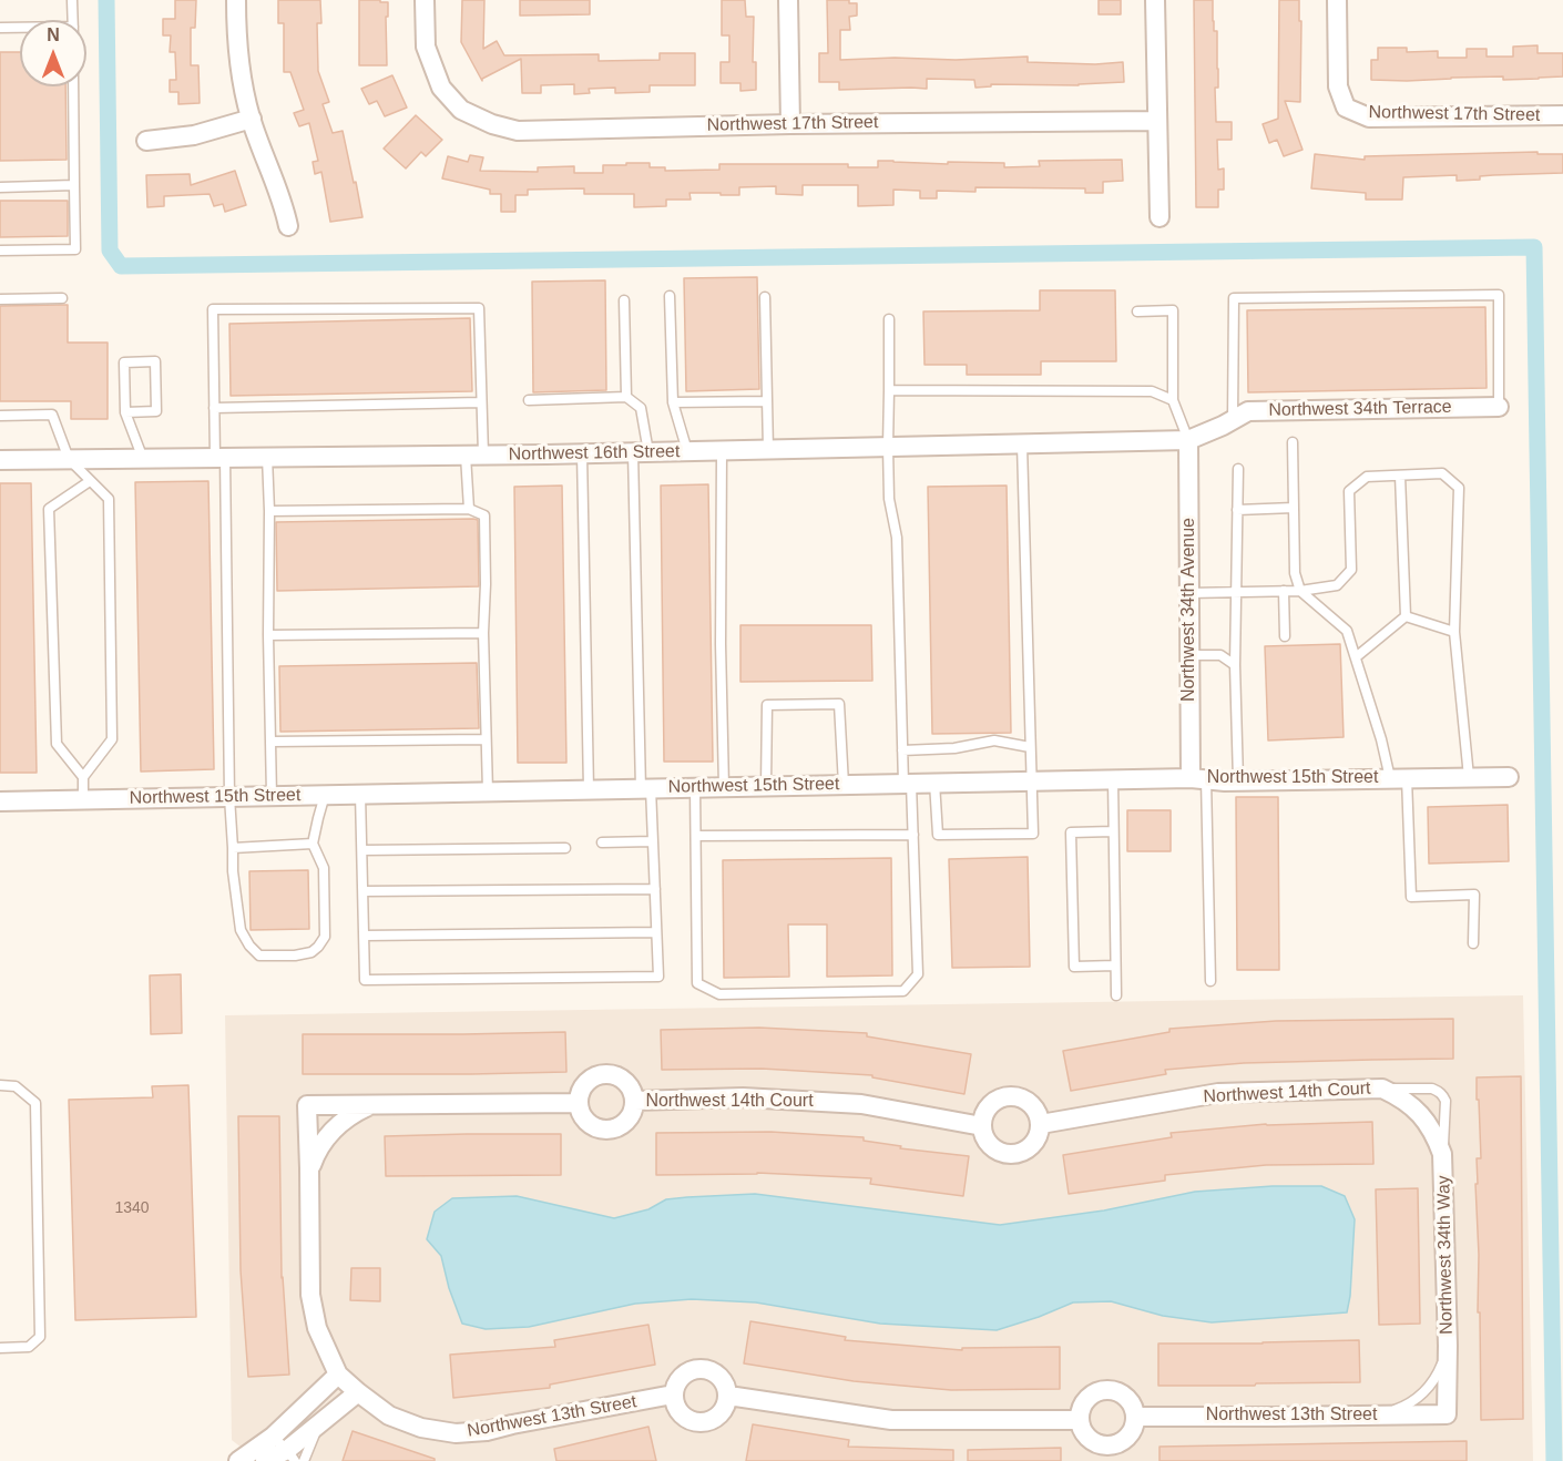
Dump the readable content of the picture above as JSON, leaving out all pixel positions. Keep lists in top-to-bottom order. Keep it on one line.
{"streets":{"street":["Northwest 17th Street","Northwest 34th Terrace","Northwest 16th Street","Northwest 34th Avenue","Northwest 15th Street","Northwest 14th Court","Northwest 34th Way","Northwest 13th Street"]},"crossings":[["Northwest 34th Terrace","Northwest 16th Street"],["Northwest 34th Terrace","Northwest 34th Avenue"],["Northwest 16th Street","Northwest 34th Avenue"],["Northwest 34th Avenue","Northwest 15th Street"],["Northwest 14th Court","Northwest 34th Way"],["Northwest 34th Way","Northwest 13th Street"]],"house_numbers":["1340"],"north":"top"}
